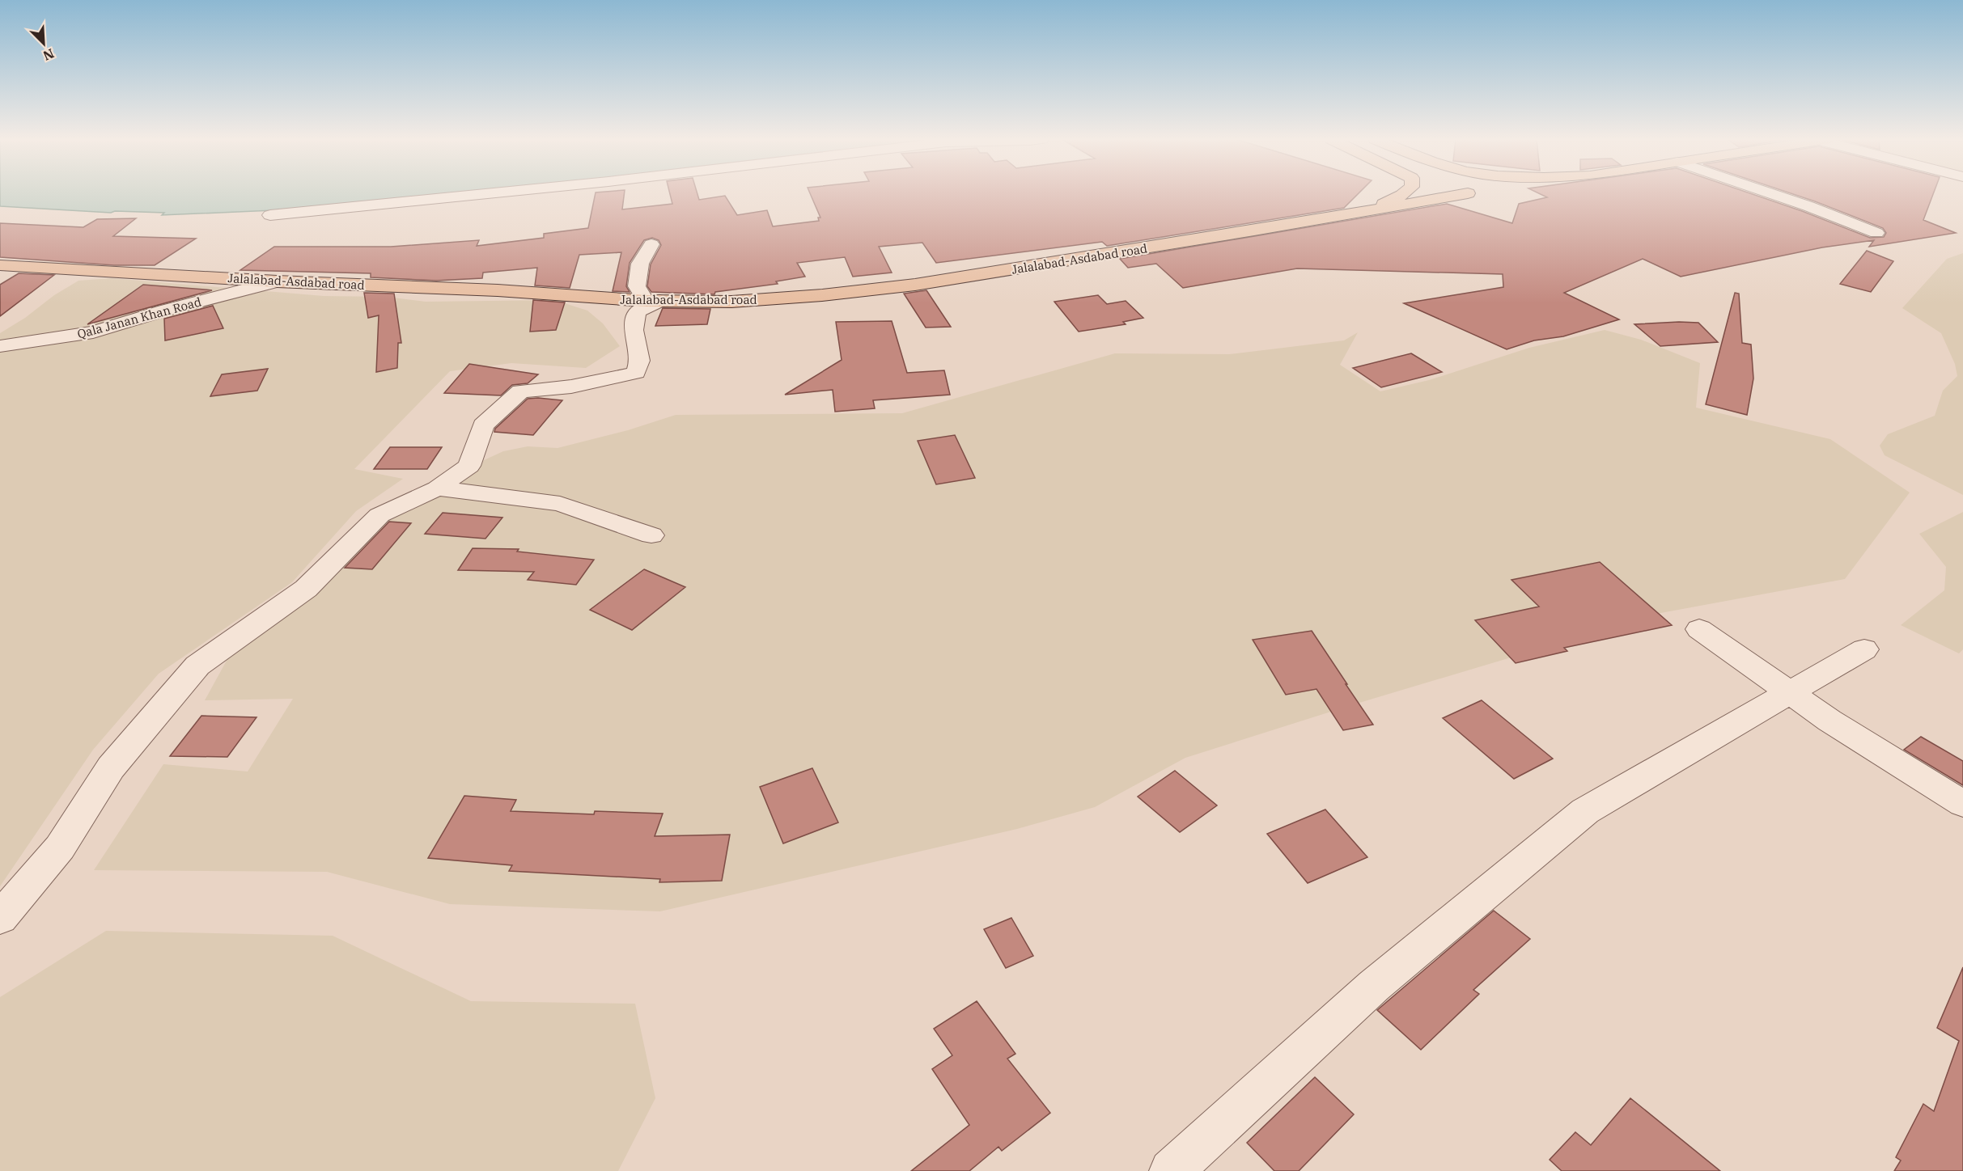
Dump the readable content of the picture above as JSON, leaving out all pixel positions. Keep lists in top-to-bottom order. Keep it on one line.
{"streets":{"main road":["Jalalabad-Asdabad road"],"street":["Qala Janan Khan Road"]},"crossings":[["Jalalabad-Asdabad road","Qala Janan Khan Road"]],"north":"bottom right"}
